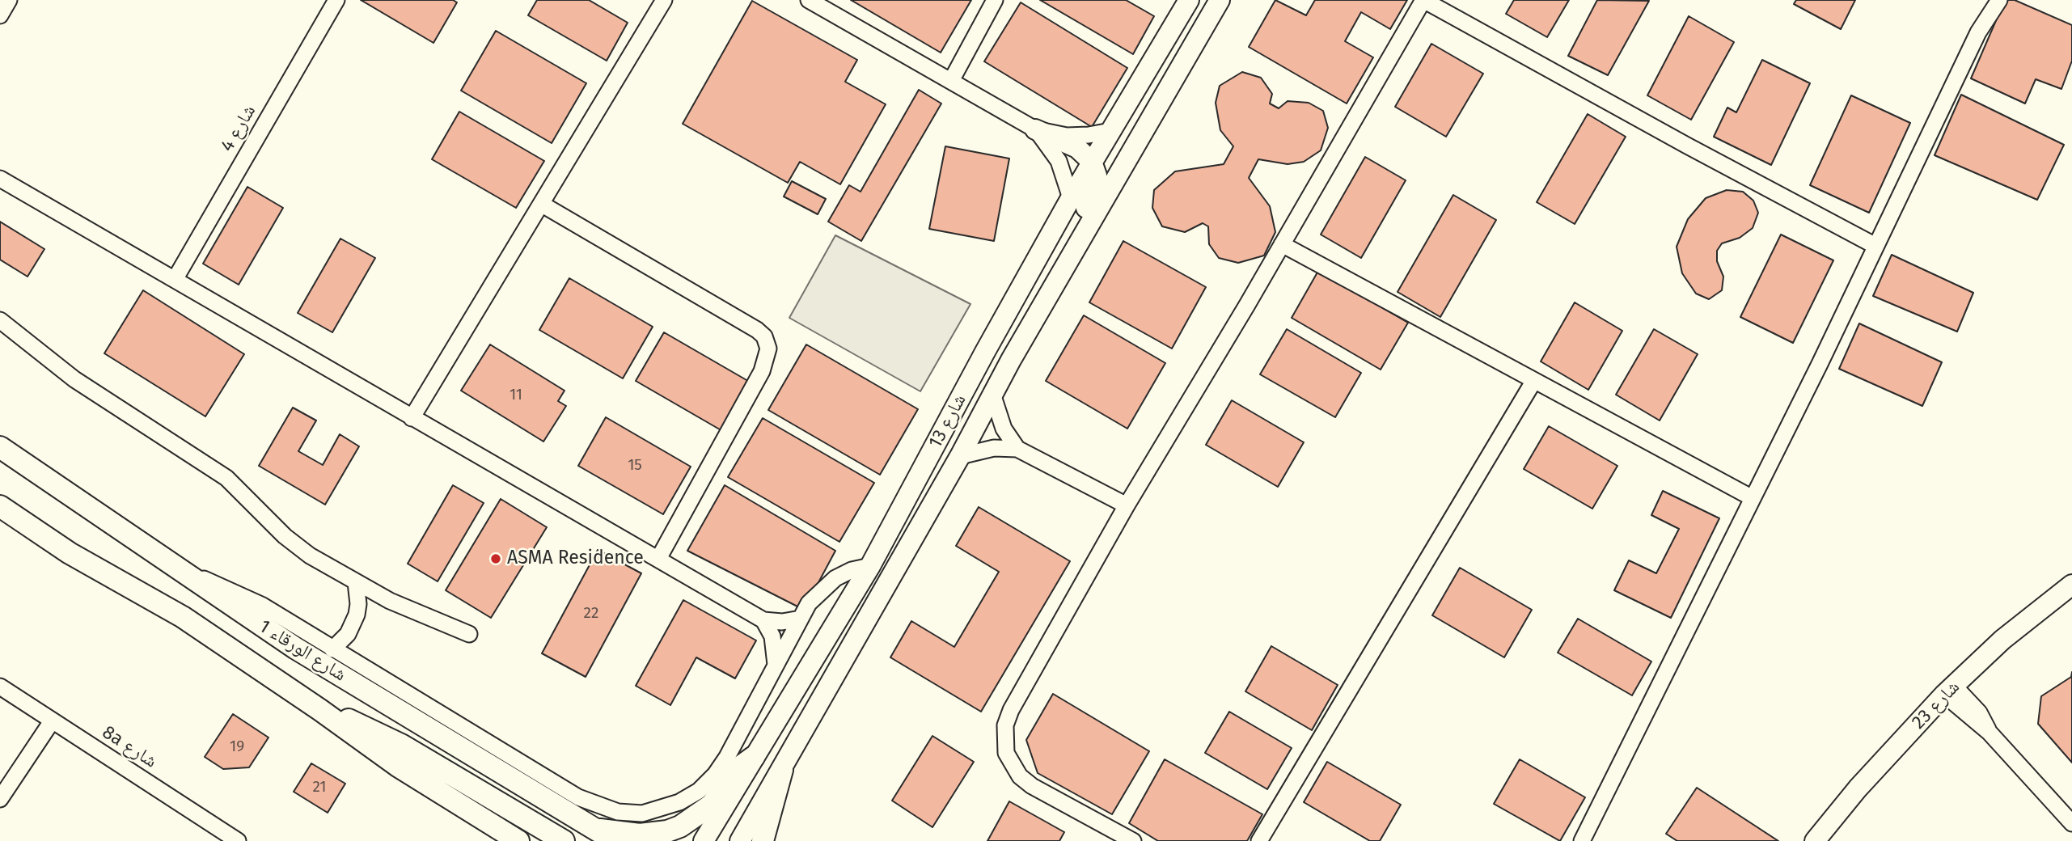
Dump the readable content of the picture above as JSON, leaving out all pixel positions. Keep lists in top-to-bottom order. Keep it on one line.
{"streets":{"main road":["شارع الورقاء 1"],"street":["شارع 4","شارع 13","شارع 23","8a شارع"]},"places":["ASMA Residence"],"house_numbers":["11","15","22","19","21"]}
